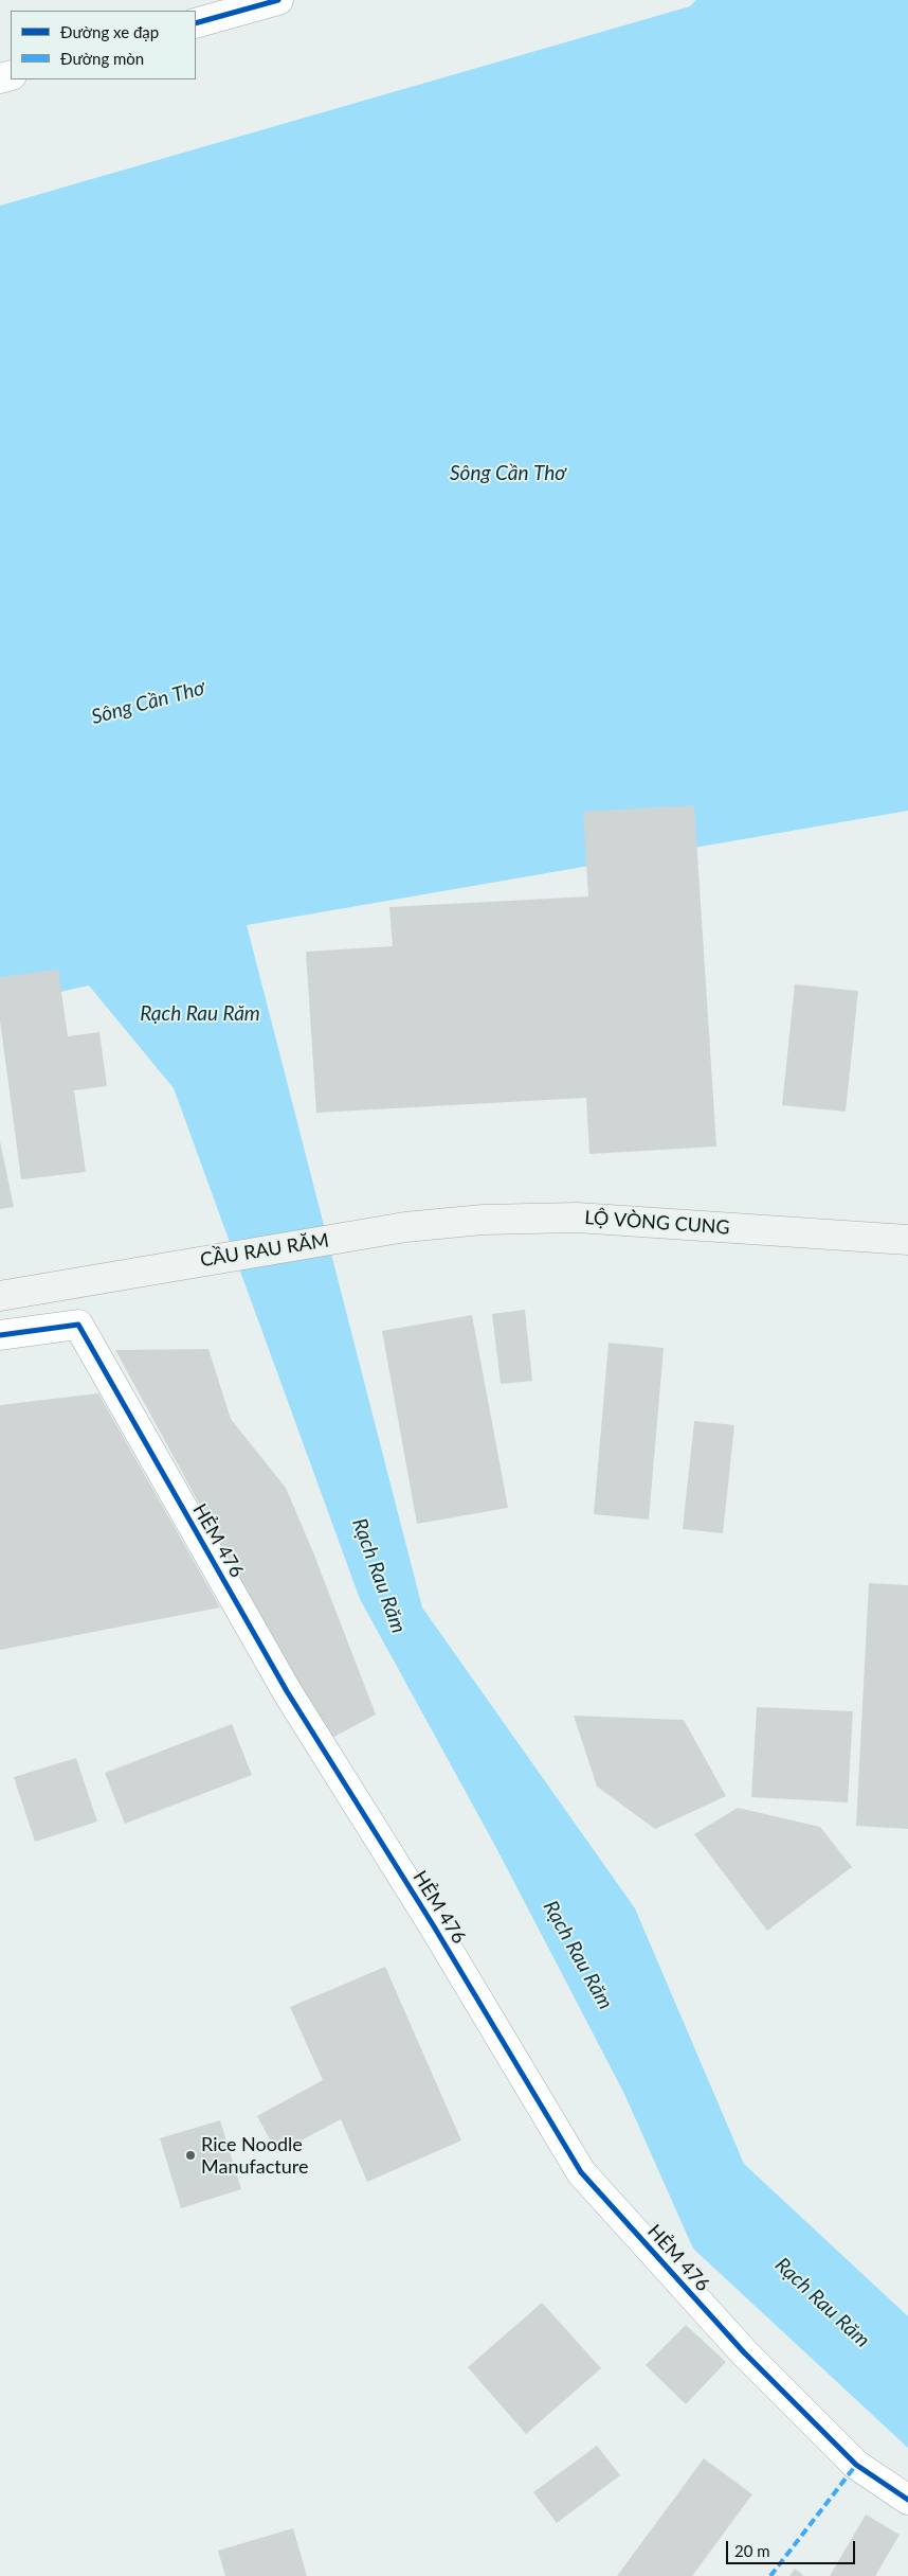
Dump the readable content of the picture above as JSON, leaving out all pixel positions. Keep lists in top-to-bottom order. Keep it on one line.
{"streets":{"main road":["LỘ VÒNG CUNG","CẦU RAU RĂM"],"street":["HẺM 476"]},"crossings":[["LỘ VÒNG CUNG","CẦU RAU RĂM"]],"water":["Sông Cần Thơ","Rạch Rau Răm"],"places":["Rice Noodle Manufacture"],"legend":["Đường xe đạp","Đường mòn"],"scale_bar":"20 m"}
